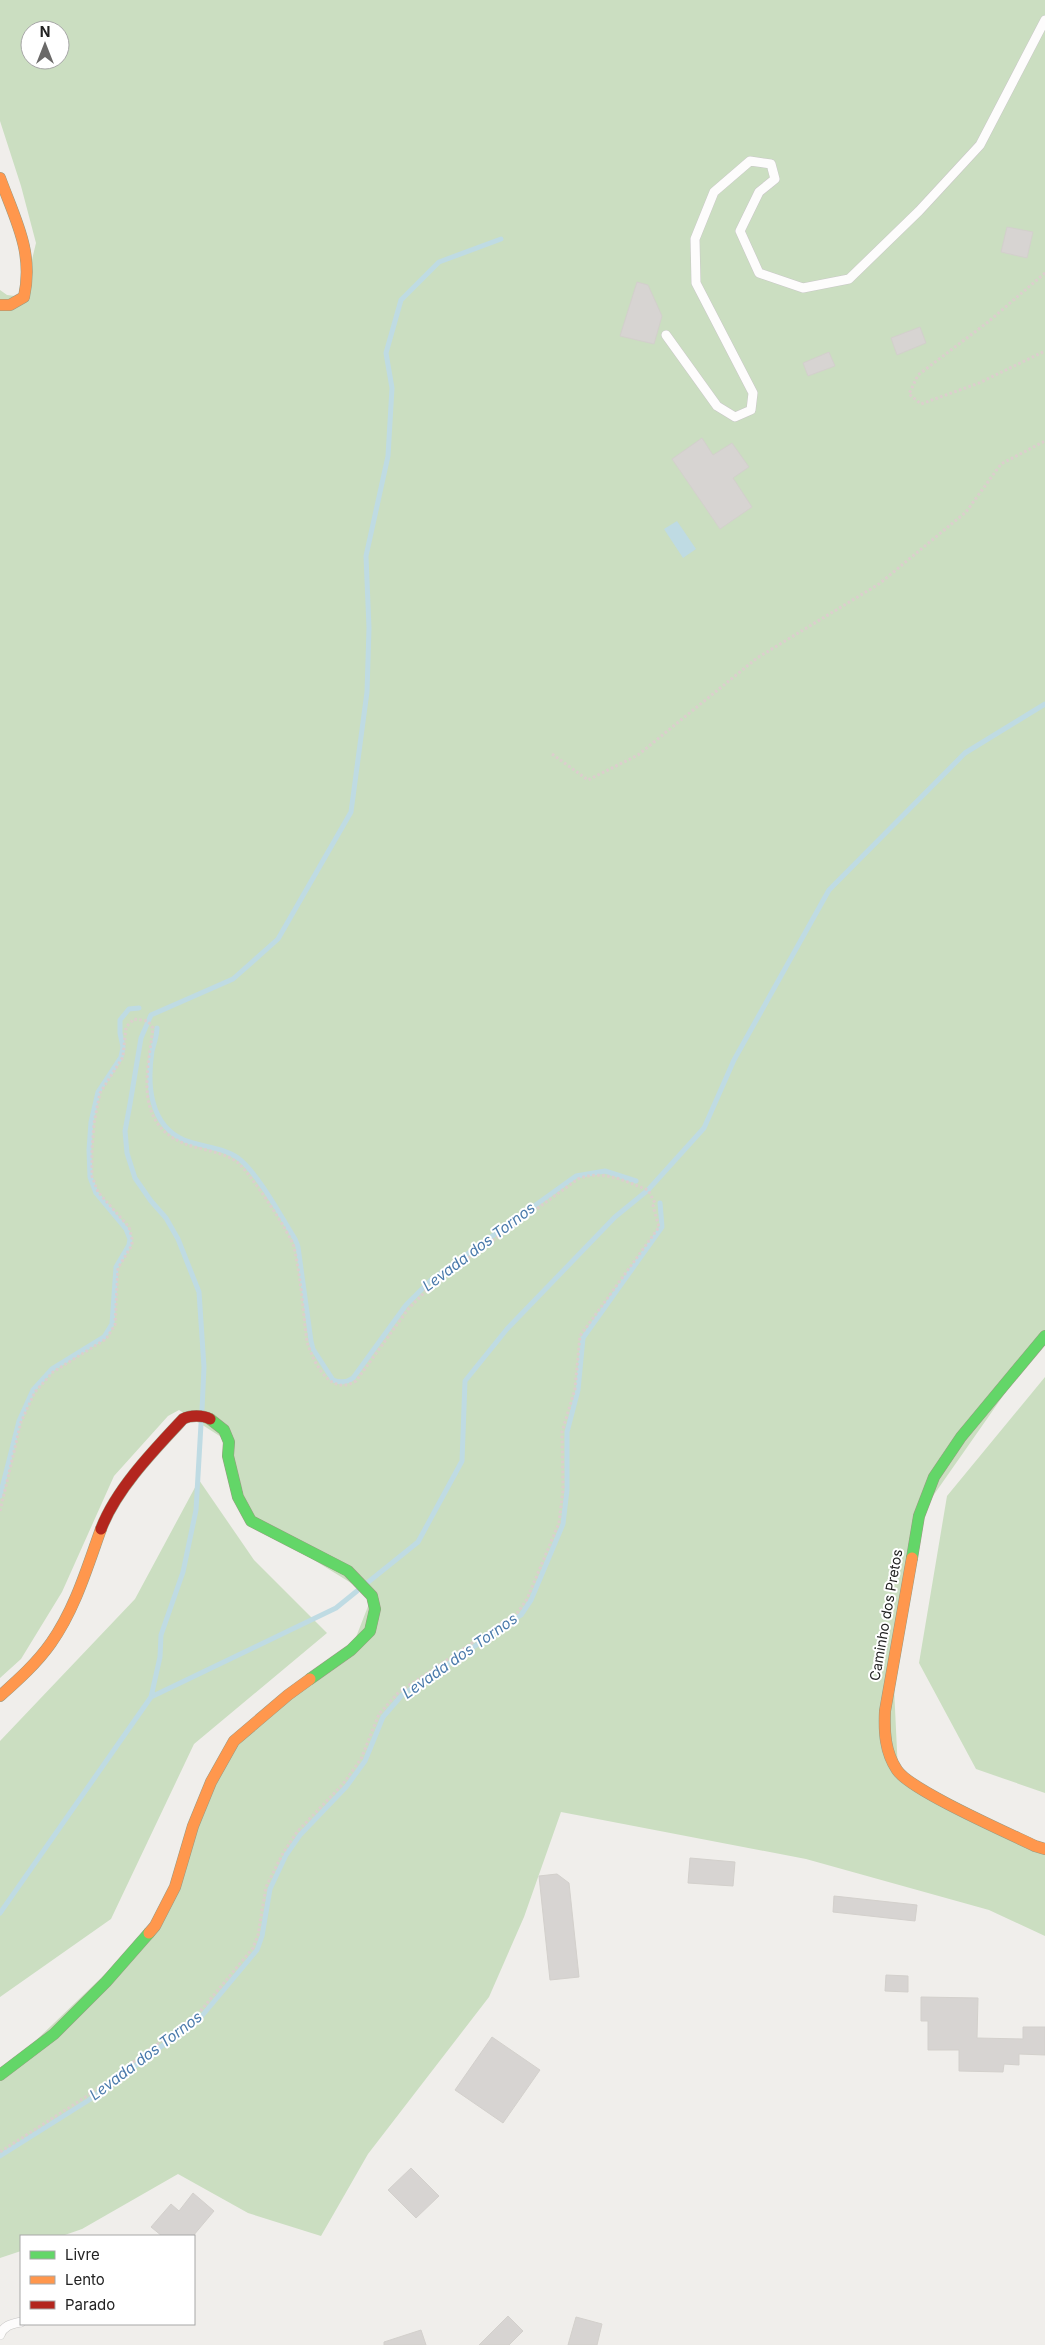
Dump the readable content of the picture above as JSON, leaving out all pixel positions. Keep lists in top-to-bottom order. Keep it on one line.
{"streets":{"street":["Caminho dos Pretos"]},"water":["Levada dos Tornos"],"legend":["Livre","Lento","Parado"],"north":"top"}
